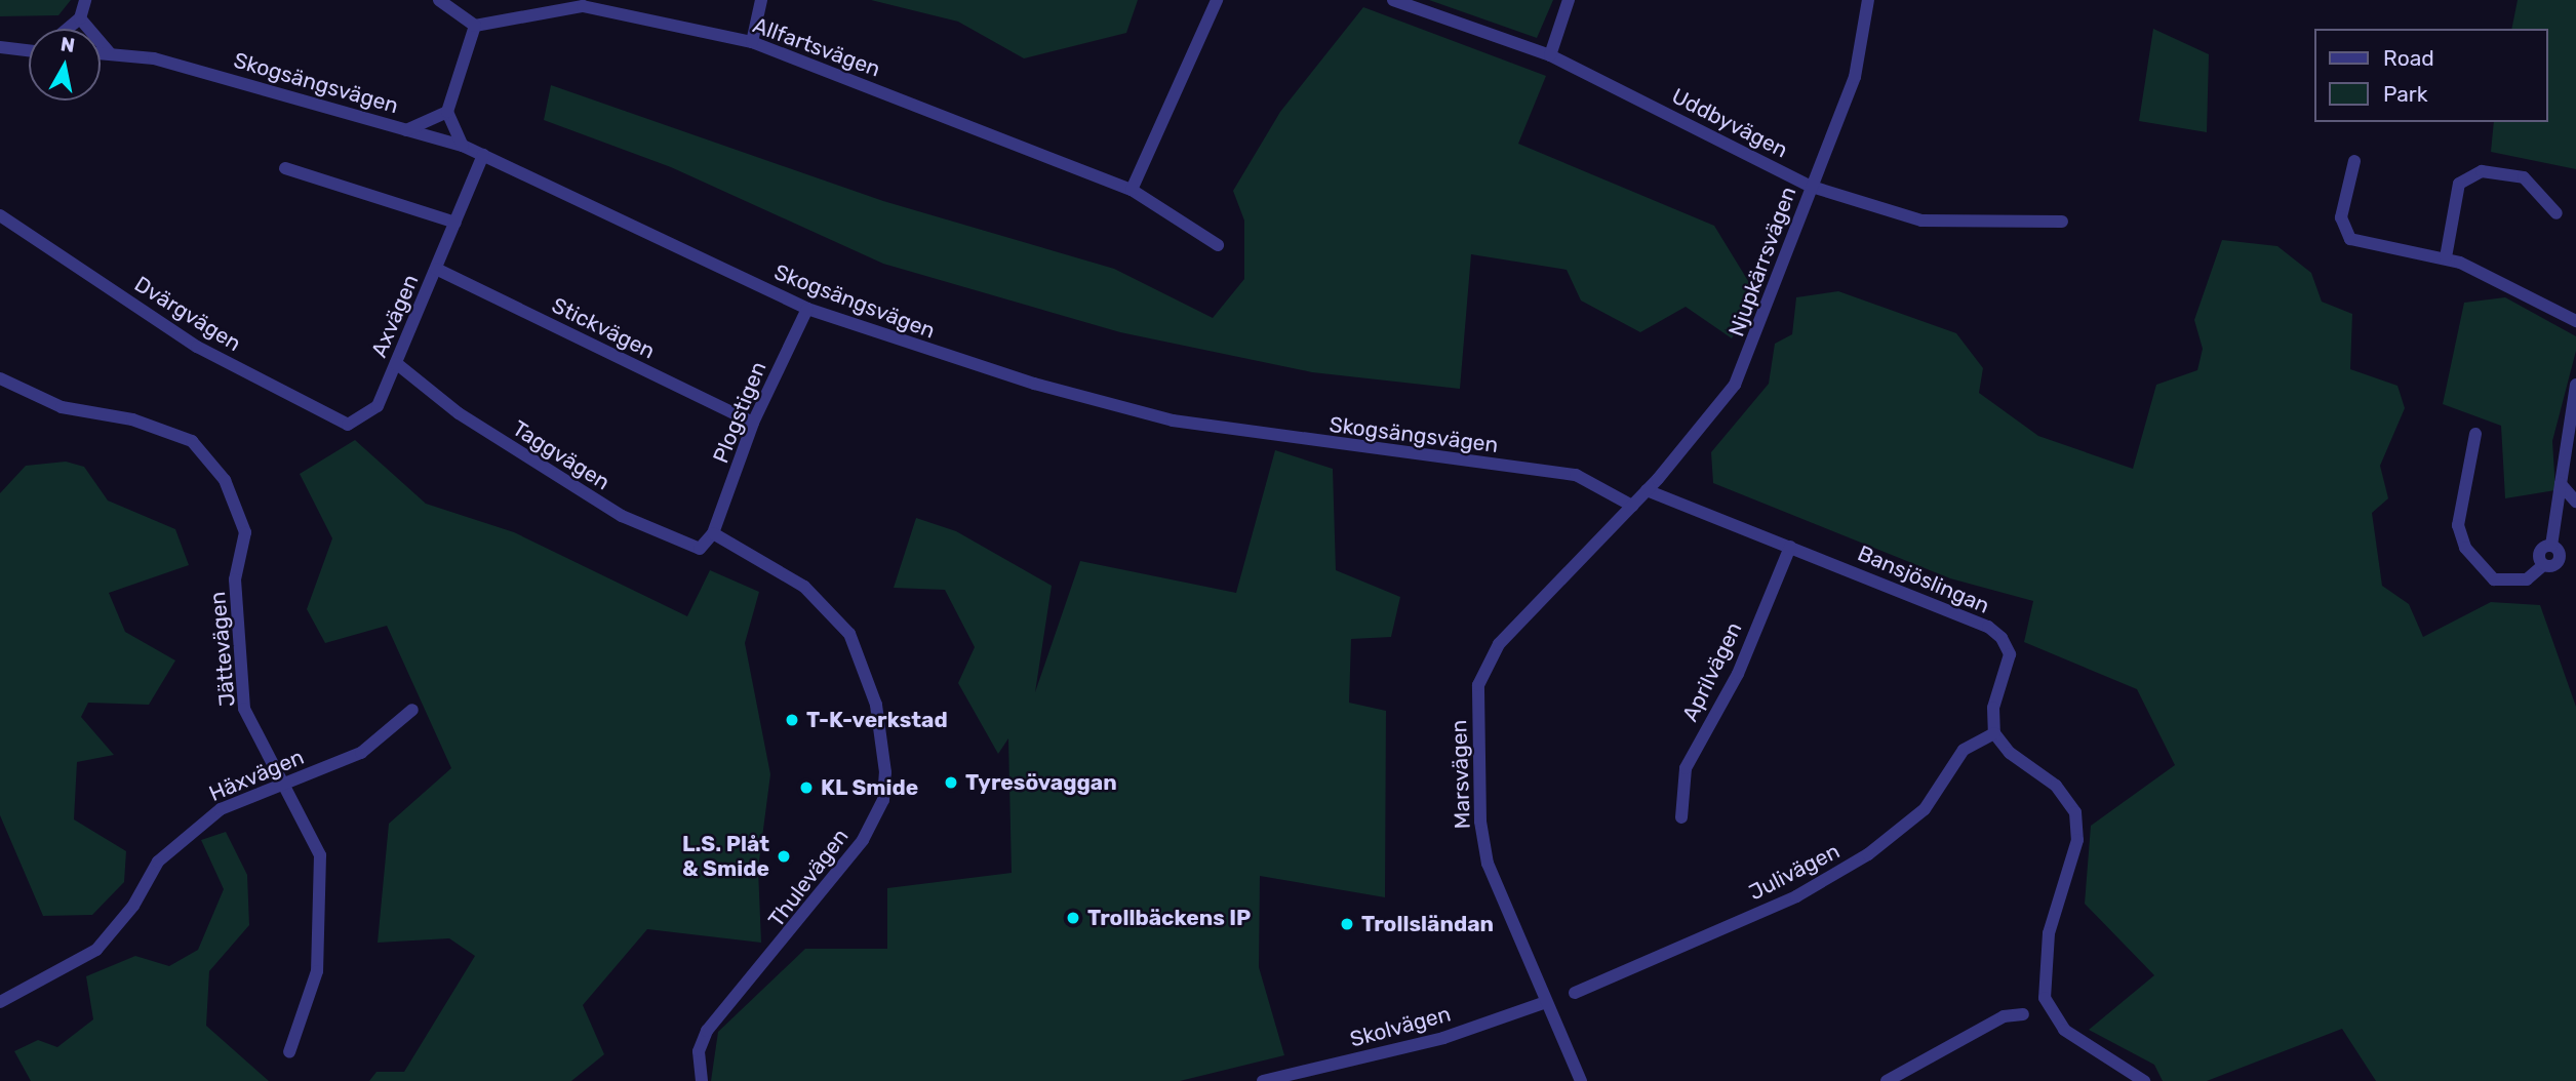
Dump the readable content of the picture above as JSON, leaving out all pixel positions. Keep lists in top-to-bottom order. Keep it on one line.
{"streets":{"street":["Allfartsvägen","Skogsängsvägen","Uddbyvägen","Njupkärrsvägen","Dvärgvägen","Axvägen","Stickvägen","Plogstigen","Taggvägen","Bansjöslingan","Jättevägen","Aprilvägen","Marsvägen","Häxvägen","Julivägen","Thulevägen","Skolvägen"]},"crossings":[["Skogsängsvägen","Njupkärrsvägen"],["Skogsängsvägen","Axvägen"],["Skogsängsvägen","Plogstigen"],["Skogsängsvägen","Marsvägen"],["Uddbyvägen","Njupkärrsvägen"],["Njupkärrsvägen","Bansjöslingan"],["Njupkärrsvägen","Marsvägen"],["Dvärgvägen","Axvägen"],["Axvägen","Stickvägen"],["Axvägen","Taggvägen"],["Stickvägen","Plogstigen"],["Plogstigen","Taggvägen"],["Plogstigen","Thulevägen"],["Taggvägen","Thulevägen"],["Bansjöslingan","Aprilvägen"],["Bansjöslingan","Julivägen"],["Jättevägen","Häxvägen"],["Marsvägen","Skolvägen"]],"places":["T-K-verkstad","Tyresövaggan","KL Smide","L.S. Plåt & Smide","Trollbäckens IP","Trollsländan"],"legend":["Road","Park"],"north":"top"}
